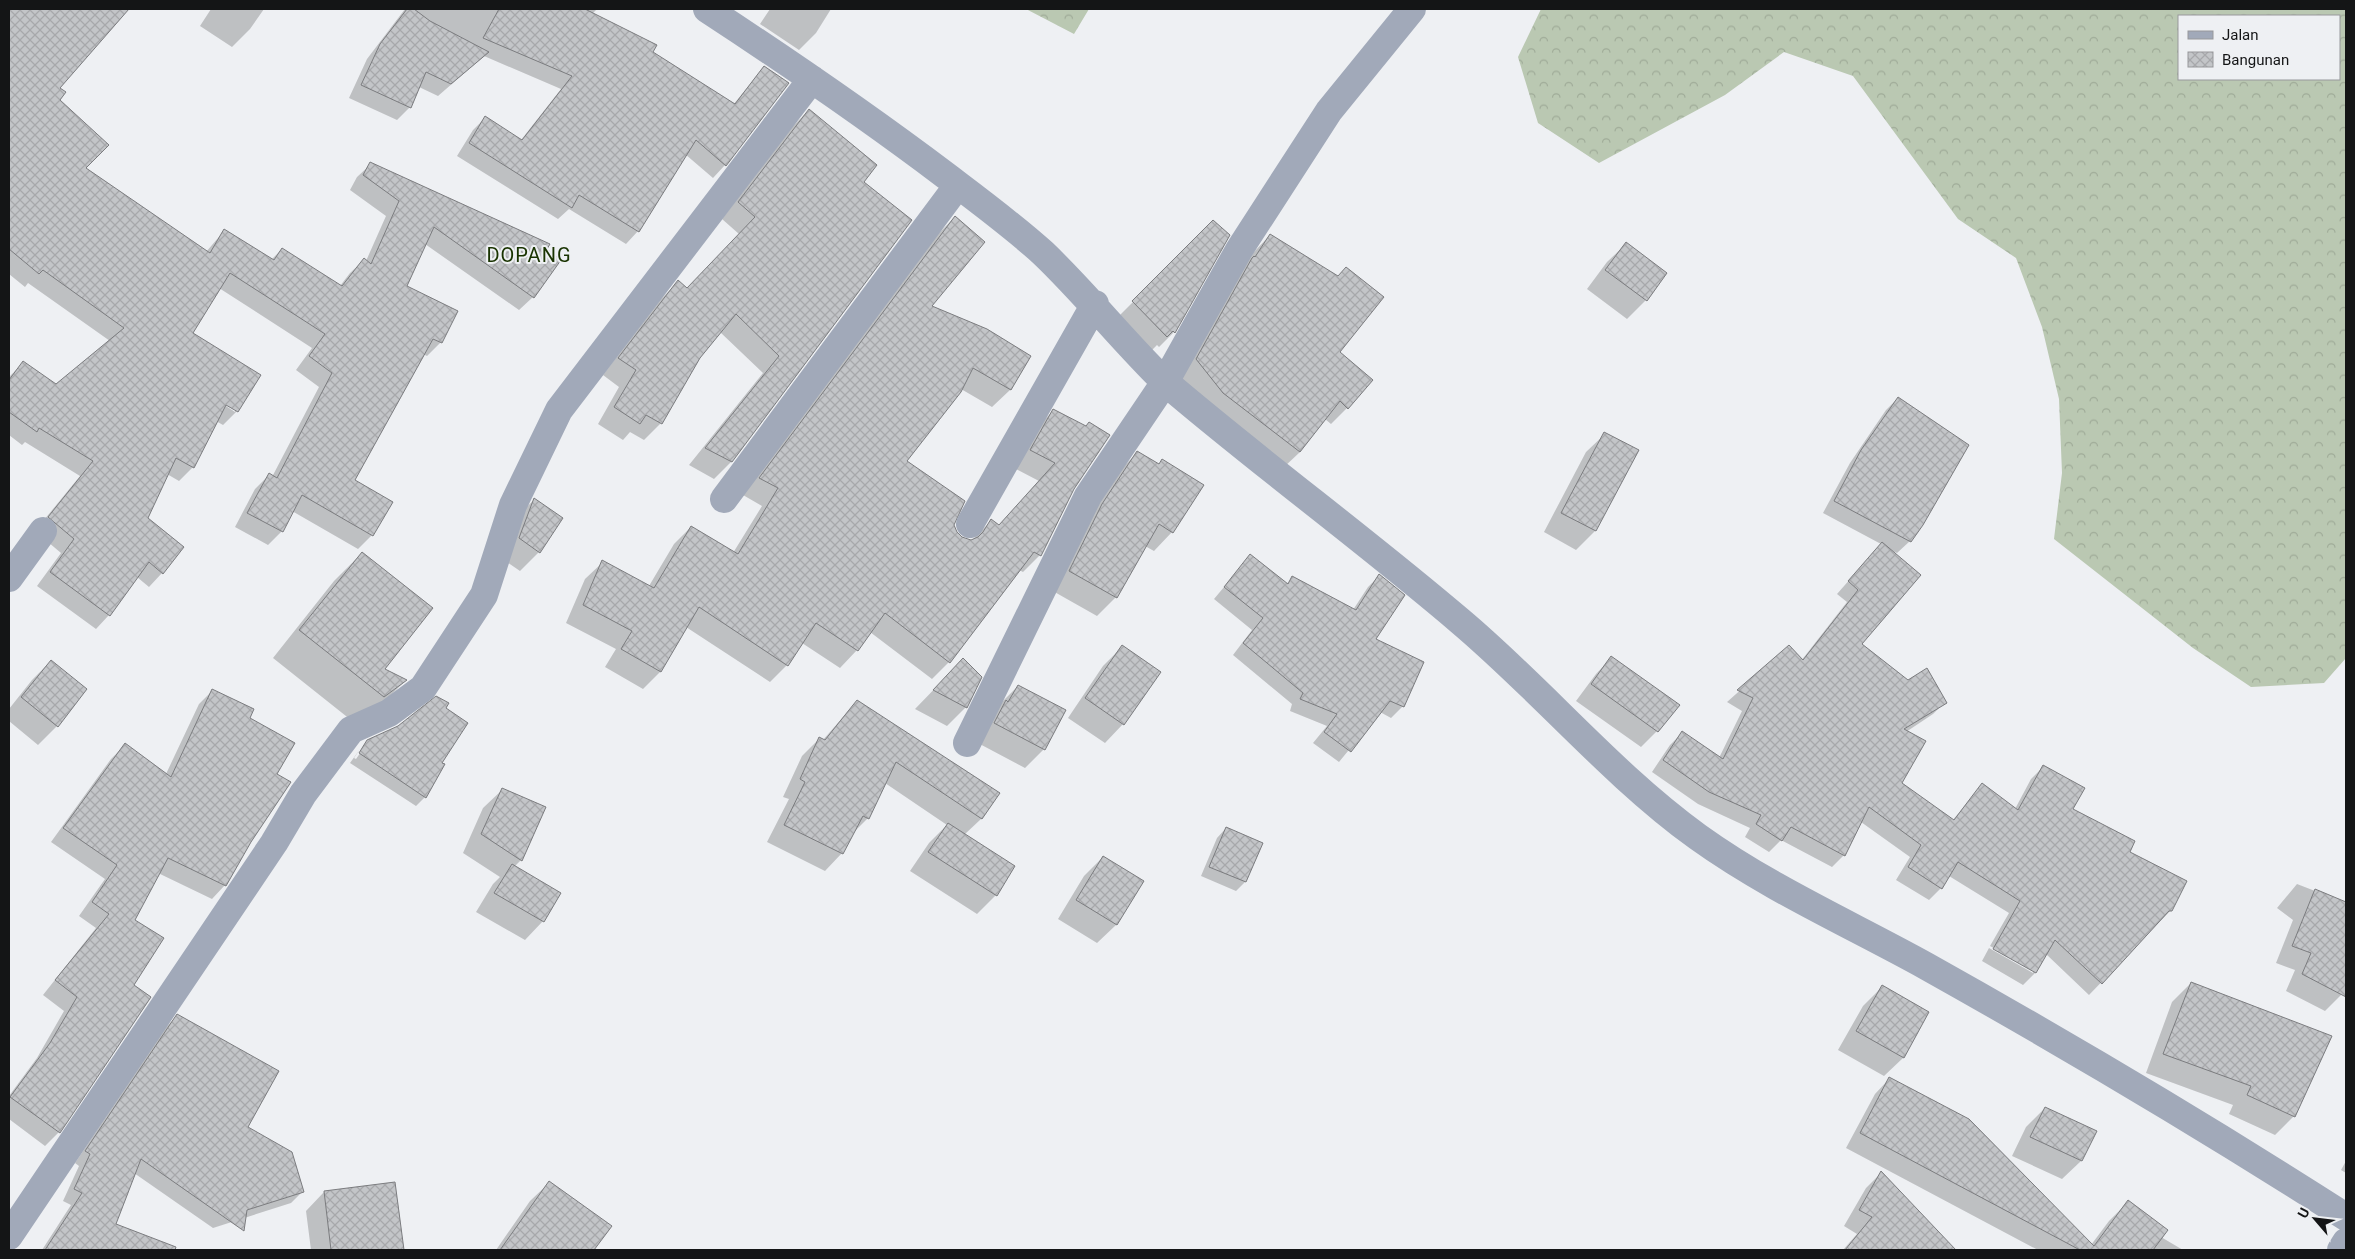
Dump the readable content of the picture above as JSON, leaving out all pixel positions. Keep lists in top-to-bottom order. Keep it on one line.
{"districts":["DOPANG"],"legend":["Jalan","Bangunan"],"north":"top left"}
